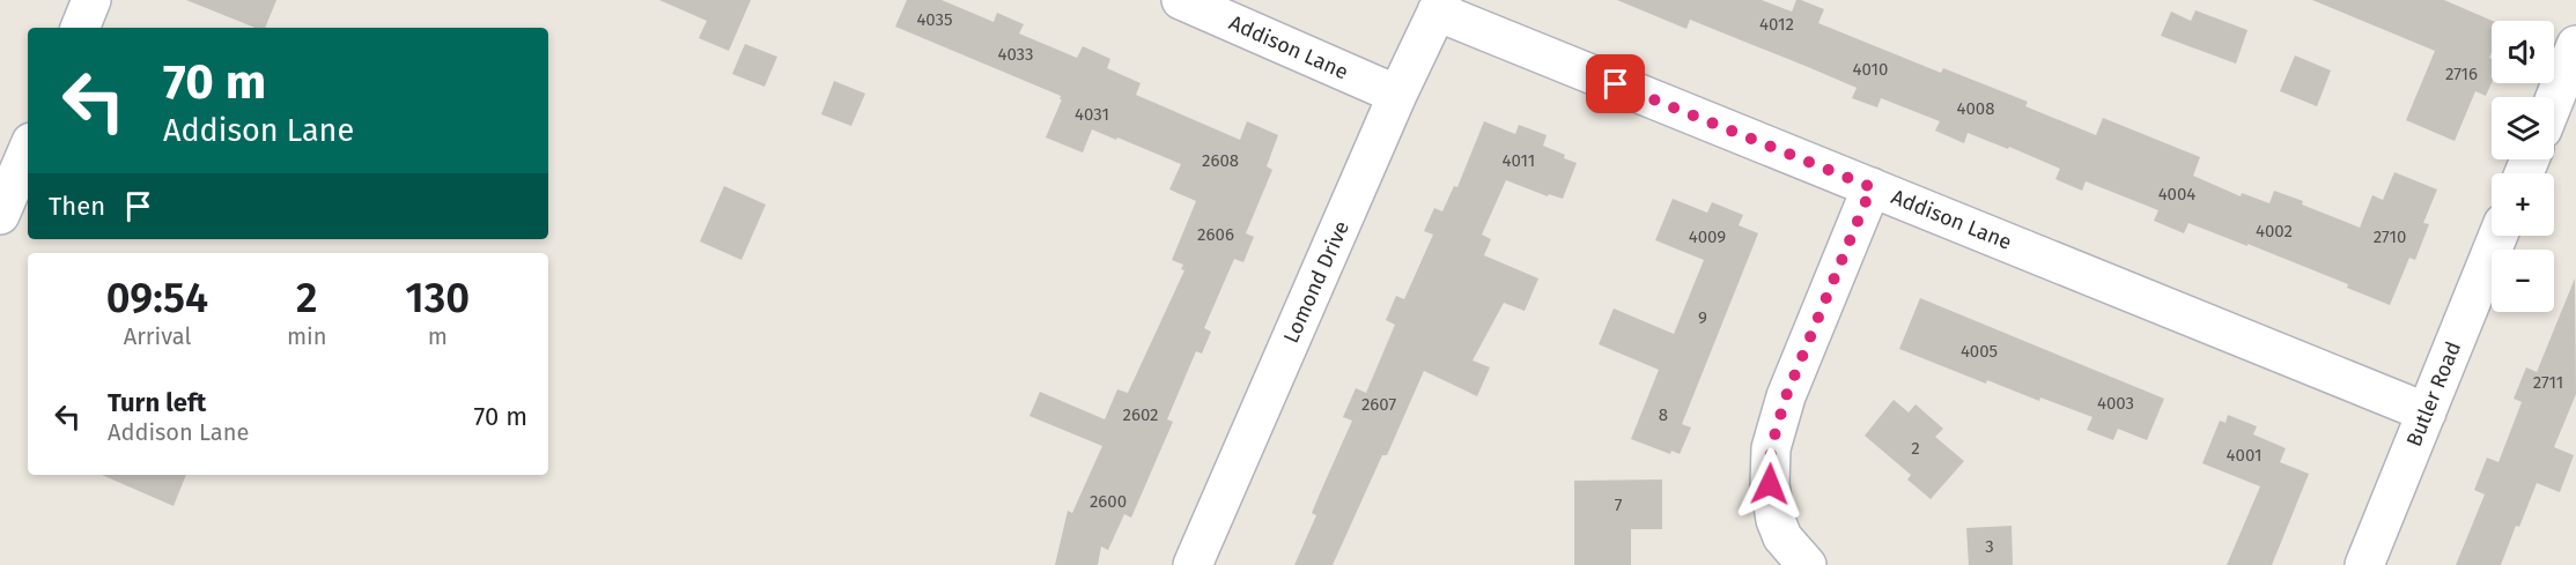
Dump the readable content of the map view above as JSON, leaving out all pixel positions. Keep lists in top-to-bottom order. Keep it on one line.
{"streets":{"street":["Addison Lane","Lomond Drive","Butler Road"]},"crossings":[["Addison Lane","Lomond Drive"],["Addison Lane","Butler Road"]],"house_numbers":["4035","4012","4033","4010","2716","4008","4031","2608","4011","4004","4002","2606","4009","2710","9","4005","2711","4003","2607","2602","8","2","4001","2600","7","3"],"page":{"map_buttons":["+","−"],"turn":["70 m","Addison Lane"],"then":"Then","eta":["09:54","Arrival","2","min","130","m"],"list":[{"name":"Turn left","note":"Addison Lane","value":"70 m"}]}}
